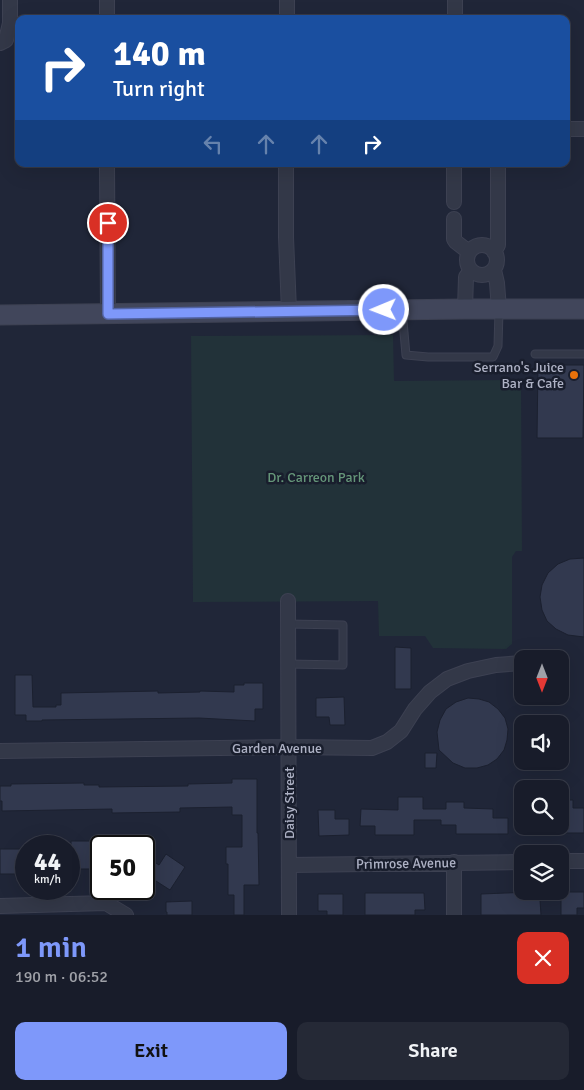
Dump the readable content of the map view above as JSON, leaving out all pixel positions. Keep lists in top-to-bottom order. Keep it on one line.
{"streets":{"street":["Garden Avenue","Daisy Street","Primrose Avenue"]},"crossings":[["Garden Avenue","Daisy Street"],["Daisy Street","Primrose Avenue"]],"parks":["Dr. Carreon Park"],"places":["Serrano's Juice Bar & Cafe"],"north":"bottom","page":{"turn":["140 m","Turn right"],"speed":"44 km/h","limit":"50","heading":["1 min","190 m · 06:52"],"buttons":["Exit","Share"]}}
